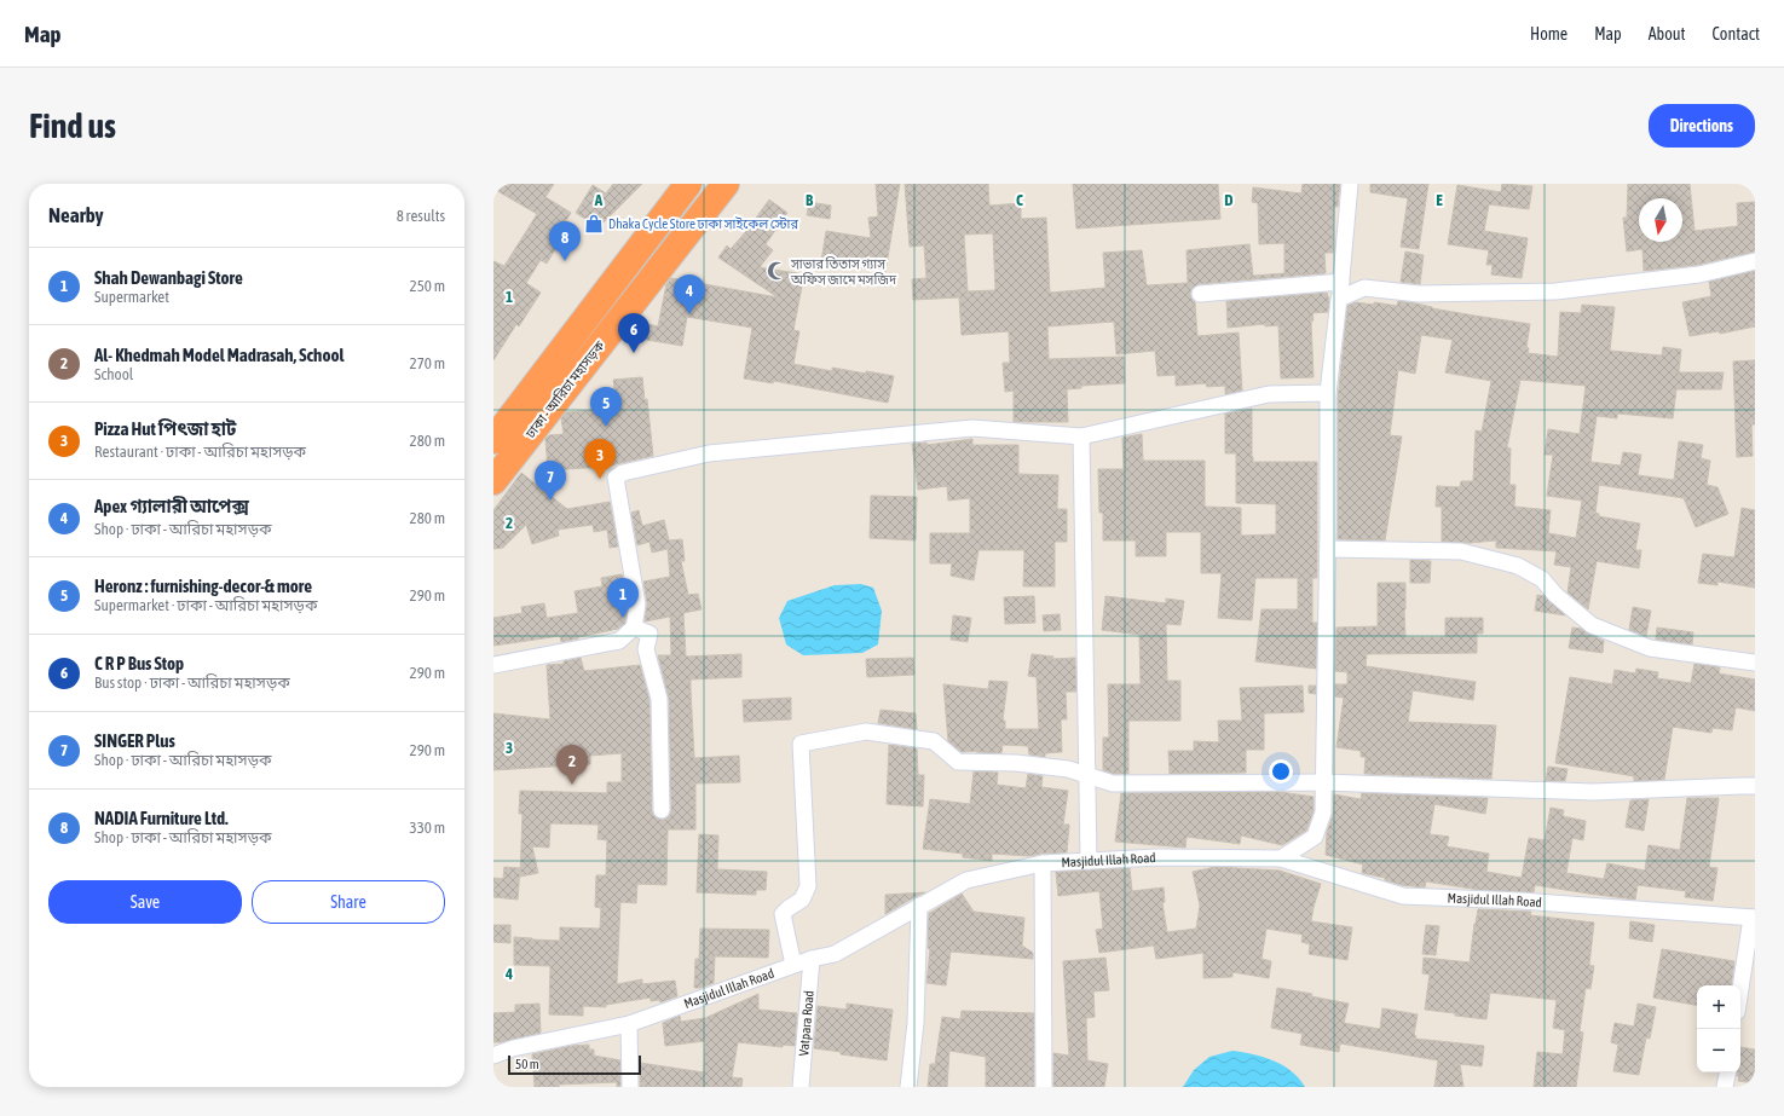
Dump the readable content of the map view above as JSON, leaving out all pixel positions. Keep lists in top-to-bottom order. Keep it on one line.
{"streets":{"highway":["ঢাকা - আরিচা মহাসড়ক"],"street":["Masjidul Illah Road","Vatpara Road"]},"crossings":[["Masjidul Illah Road","Vatpara Road"]],"places":{"shop":["Dhaka Cycle Store ঢাকা সাইকেল স্টোর"],"mosque":["সাভার তিতাস গ্যাস অফিস জামে মসজিদ"]},"scale_bar":"50 m","north":"bottom","page":{"header":"Map","nav":["Home","Map","About","Contact"],"buttons":["Directions",["Save","Share"]],"title":"Find us","heading":["Nearby","8 results"],"pins":["8","4","6","5","3","7","1","2"],"list":[{"mark":"1","name":"Shah Dewanbagi Store","note":"Supermarket","value":"250 m"},{"mark":"2","name":"Al- Khedmah Model Madrasah, School","note":"School","value":"270 m"},{"mark":"3","name":"Pizza Hut পিৎজা হাট","note":"Restaurant · ঢাকা - আরিচা মহাসড়ক","value":"280 m"},{"mark":"4","name":"Apex গ্যালারী আপেক্স","note":"Shop · ঢাকা - আরিচা মহাসড়ক","value":"280 m"},{"mark":"5","name":"Heronz : furnishing-decor-& more","note":"Supermarket · ঢাকা - আরিচা মহাসড়ক","value":"290 m"},{"mark":"6","name":"C R P Bus Stop","note":"Bus stop · ঢাকা - আরিচা মহাসড়ক","value":"290 m"},{"mark":"7","name":"SINGER Plus","note":"Shop · ঢাকা - আরিচা মহাসড়ক","value":"290 m"},{"mark":"8","name":"NADIA Furniture Ltd.","note":"Shop · ঢাকা - আরিচা মহাসড়ক","value":"330 m"}],"map_buttons":["+","−"],"scale":"50 m"},"grid":{"columns":["A","B","C","D","E"],"rows":["1","2","3","4"]}}
